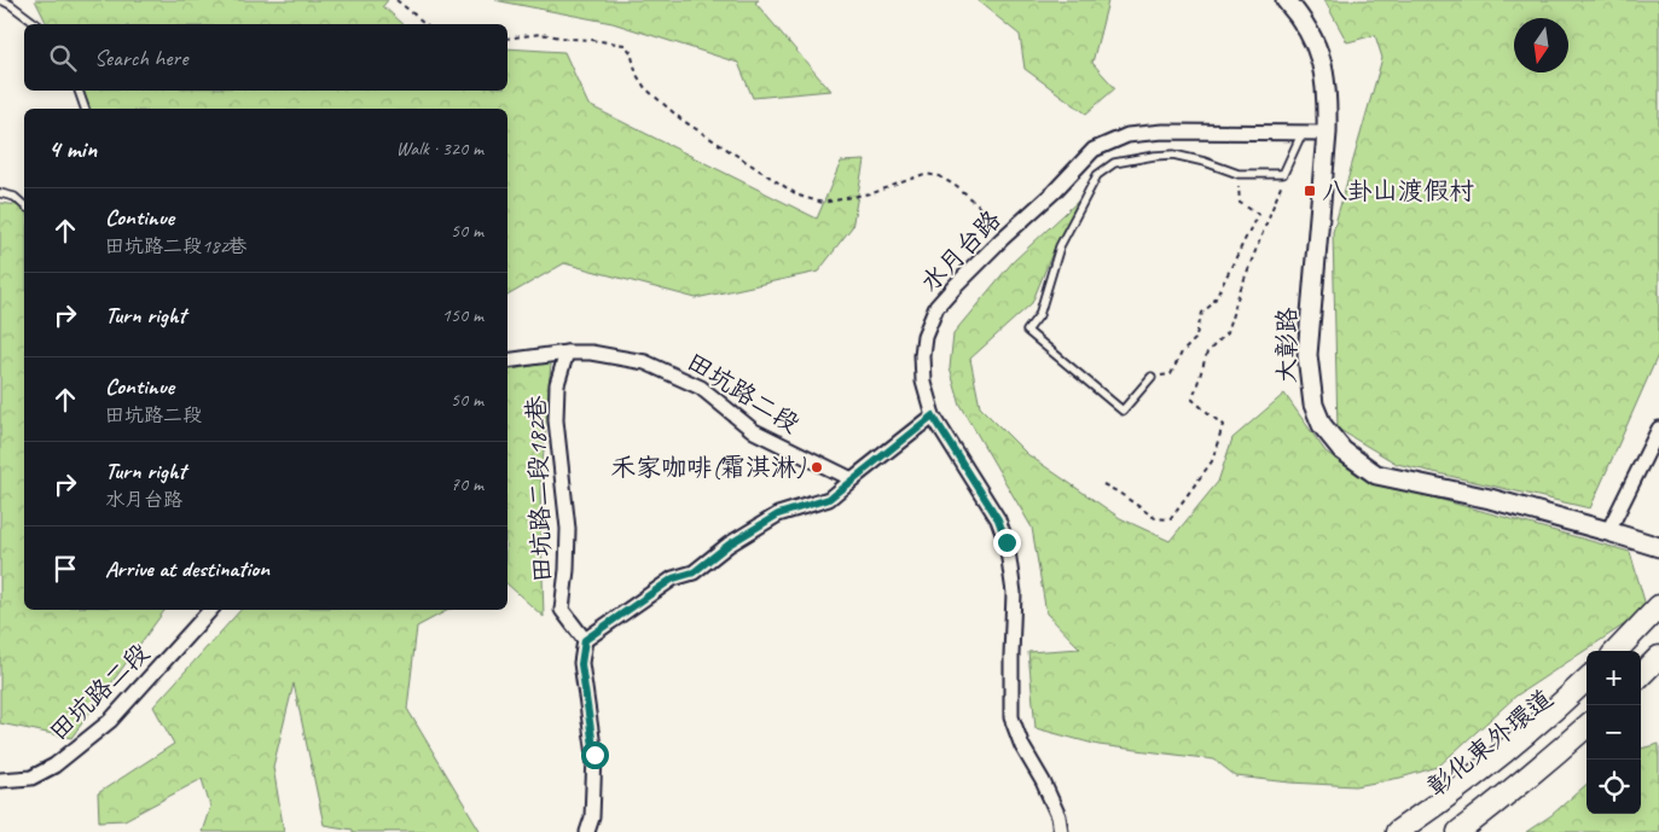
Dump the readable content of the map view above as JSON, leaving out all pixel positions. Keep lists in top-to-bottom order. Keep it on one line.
{"streets":{"main road":["大彰路","彰化東外環道"],"street":["水月台路","田坑路二段","田坑路二段182巷"]},"crossings":[["水月台路","大彰路"],["田坑路二段","田坑路二段182巷"]],"places":{"transit":["八卦山渡假村"],"other":["禾家咖啡(霜淇淋)"]},"north":"bottom","page":{"search":"Search here","heading":["4 min","Walk · 320 m"],"list":[["Continue","田坑路二段182巷","50 m"],["Turn right","150 m"],["Continue","田坑路二段","50 m"],["Turn right","水月台路","70 m"],"Arrive at destination"],"map_buttons":["+","−"]}}
